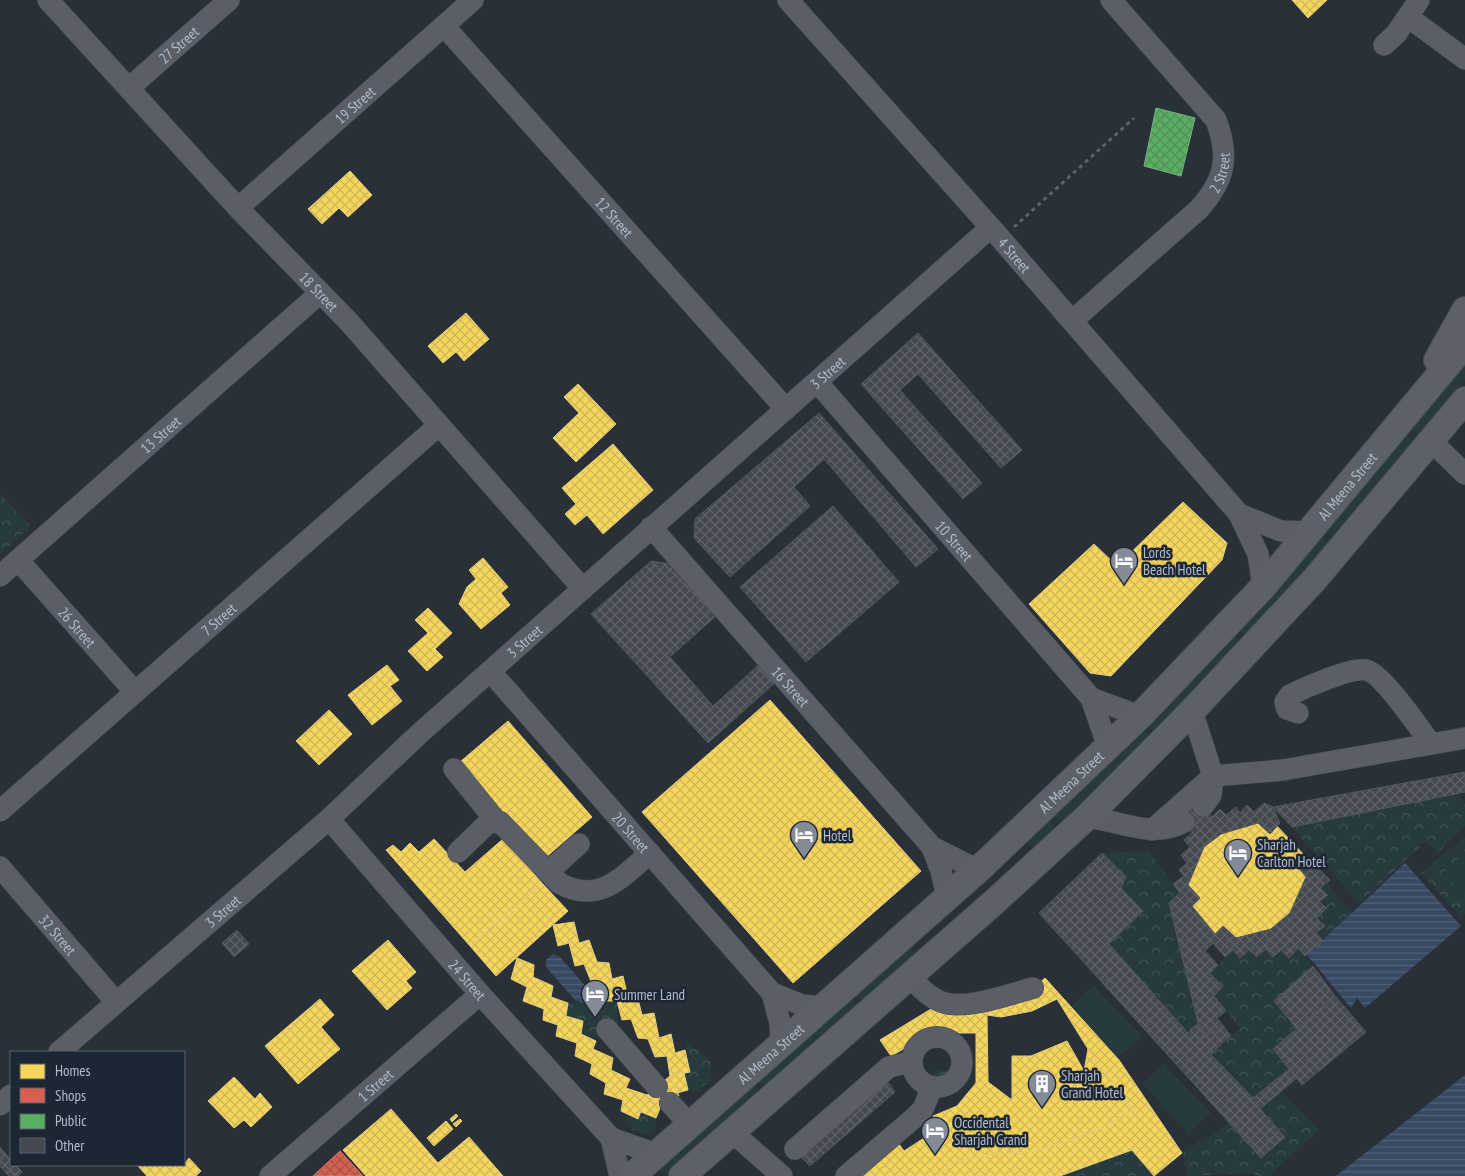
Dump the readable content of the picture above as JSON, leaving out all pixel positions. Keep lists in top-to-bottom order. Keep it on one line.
{"streets":{"main road":["Al Meena Street"],"street":["27 Street","19 Street","2 Street","12 Street","4 Street","18 Street","3 Street","13 Street","10 Street","7 Street","26 Street","16 Street","20 Street","32 Street","24 Street","1 Street"]},"crossings":[["27 Street","18 Street"],["19 Street","12 Street"],["19 Street","18 Street"],["2 Street","4 Street"],["12 Street","3 Street"],["4 Street","3 Street"],["4 Street","Al Meena Street"],["18 Street","3 Street"],["18 Street","13 Street"],["18 Street","7 Street"],["3 Street","10 Street"],["3 Street","16 Street"],["3 Street","20 Street"],["3 Street","32 Street"],["3 Street","24 Street"],["13 Street","26 Street"],["Al Meena Street","10 Street"],["Al Meena Street","16 Street"],["Al Meena Street","20 Street"],["Al Meena Street","24 Street"],["7 Street","26 Street"],["24 Street","1 Street"]],"places":{"hotel":["Lords Beach Hotel","Hotel","Sharjah Carlton Hotel","Summer Land","Occidental Sharjah Grand"],"building":["Sharjah Grand Hotel"]},"legend":["Homes","Shops","Public","Other"]}
